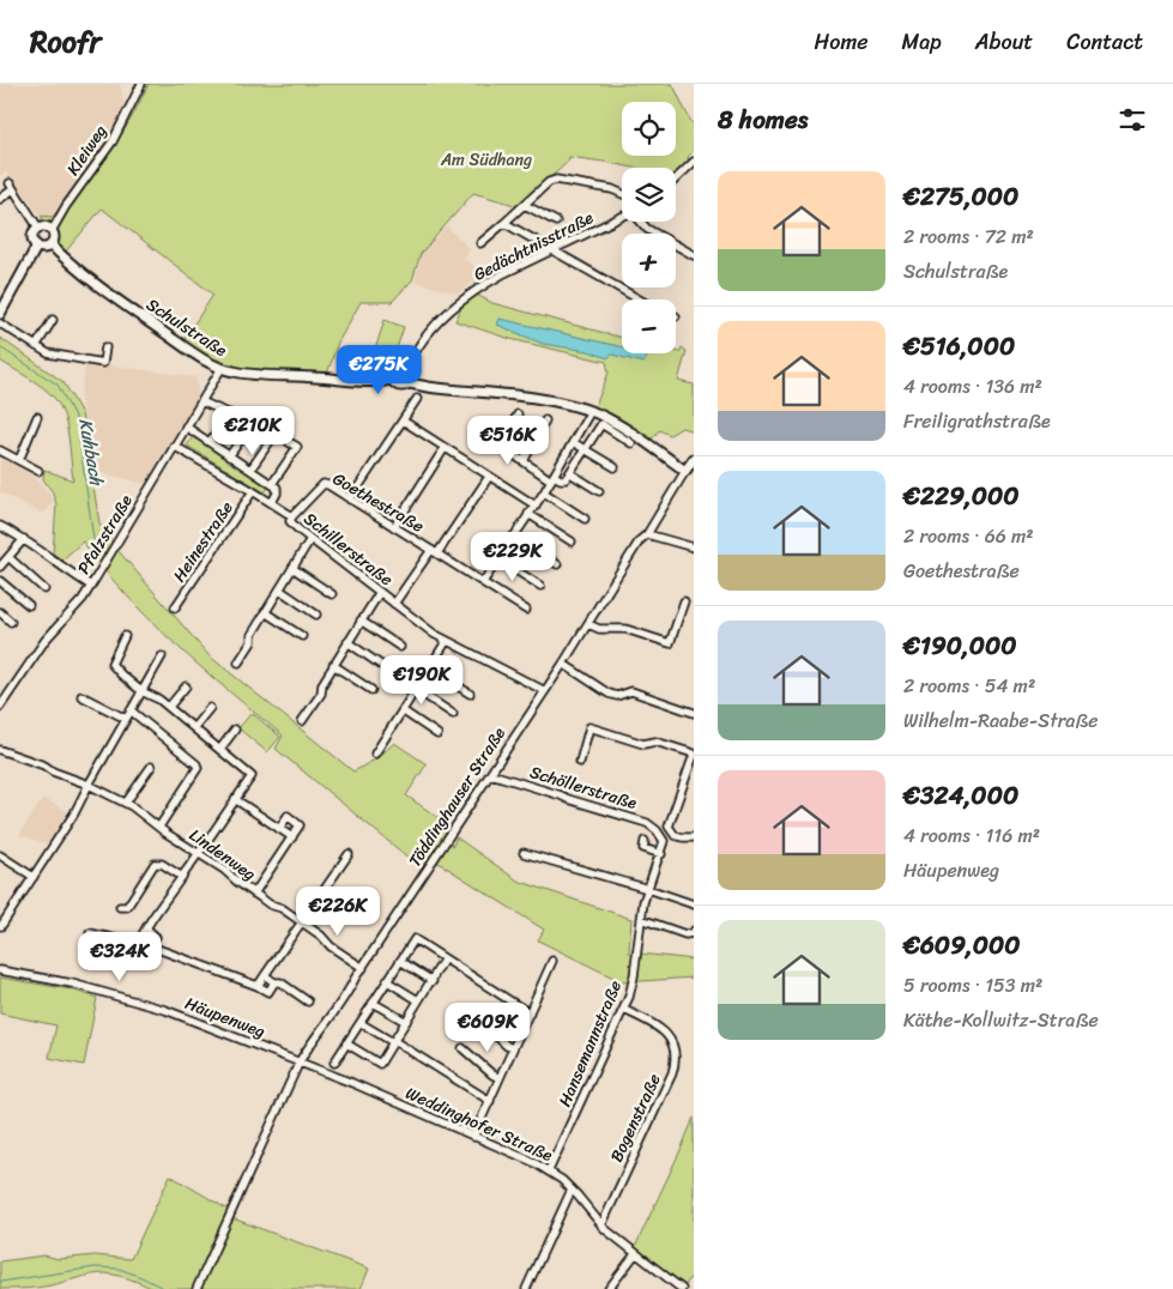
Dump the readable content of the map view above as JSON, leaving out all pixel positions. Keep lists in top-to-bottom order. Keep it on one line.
{"streets":{"main road":["Schulstraße","Töddinghauser Straße"],"street":["Kleiweg","Gedächtnisstraße","Goethestraße","Pfalzstraße","Heinestraße","Schillerstraße","Schöllerstraße","Lindenweg","Häupenweg","Hansemannstraße","Bogenstraße","Weddinghofer Straße"]},"crossings":[["Kleiweg","Schulstraße"],["Gedächtnisstraße","Schulstraße"],["Schulstraße","Pfalzstraße"],["Goethestraße","Schillerstraße"],["Schillerstraße","Töddinghauser Straße"],["Schöllerstraße","Töddinghauser Straße"],["Schöllerstraße","Hansemannstraße"],["Töddinghauser Straße","Lindenweg"],["Töddinghauser Straße","Häupenweg"],["Töddinghauser Straße","Weddinghofer Straße"],["Häupenweg","Weddinghofer Straße"],["Hansemannstraße","Bogenstraße"],["Hansemannstraße","Weddinghofer Straße"],["Bogenstraße","Weddinghofer Straße"]],"water":["Kuhbach"],"parks":["Am Südhang"],"page":{"header":"Roofr","nav":["Home","Map","About","Contact"],"heading":"8 homes","map_buttons":["+","−"],"list":[{"name":"€275,000","note":"2 rooms · 72 m² · Schulstraße"},{"name":"€516,000","note":"4 rooms · 136 m² · Freiligrathstraße"},{"name":"€229,000","note":"2 rooms · 66 m² · Goethestraße"},{"name":"€190,000","note":"2 rooms · 54 m² · Wilhelm-Raabe-Straße"},{"name":"€324,000","note":"4 rooms · 116 m² · Häupenweg"},{"name":"€609,000","note":"5 rooms · 153 m² · Käthe-Kollwitz-Straße"}],"price":["€275K","€210K","€516K","€229K","€190K","€226K","€324K","€609K"]}}
